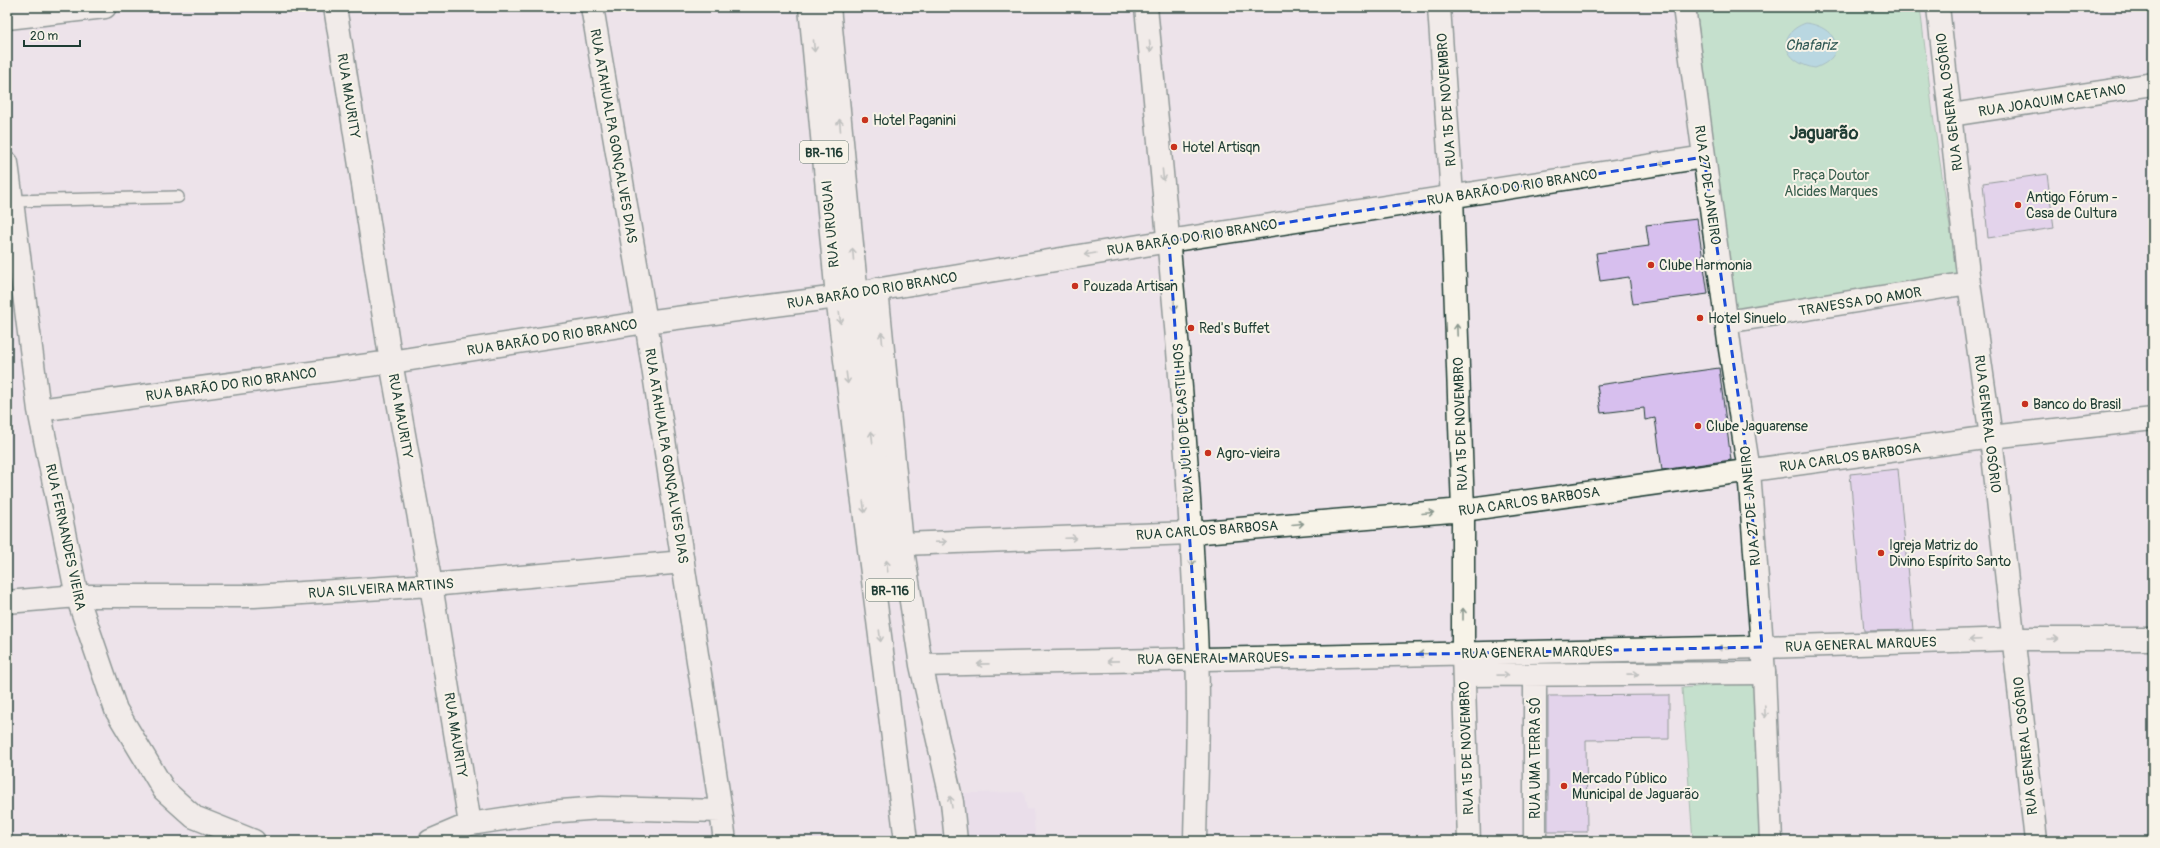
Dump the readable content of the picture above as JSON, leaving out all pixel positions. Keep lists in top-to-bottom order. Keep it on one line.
{"streets":{"main road":["RUA MAURITY","RUA 15 DE NOVEMBRO","RUA JOAQUIM CAETANO","RUA GENERAL OSÓRIO","RUA ATAHUALPA GONÇALVES DIAS","BR-116","RUA 27 DE JANEIRO","RUA BARÃO DO RIO BRANCO","RUA URUGUAI","TRAVESSA DO AMOR","RUA JÚLIO DE CASTILHOS","RUA CARLOS BARBOSA","RUA FERNANDES VIEIRA","RUA SILVEIRA MARTINS","RUA GENERAL MARQUES","RUA UMA TERRA SÓ"]},"crossings":[["RUA MAURITY","RUA BARÃO DO RIO BRANCO"],["RUA MAURITY","RUA SILVEIRA MARTINS"],["RUA 15 DE NOVEMBRO","RUA BARÃO DO RIO BRANCO"],["RUA 15 DE NOVEMBRO","RUA CARLOS BARBOSA"],["RUA 15 DE NOVEMBRO","RUA GENERAL MARQUES"],["RUA JOAQUIM CAETANO","RUA GENERAL OSÓRIO"],["RUA GENERAL OSÓRIO","TRAVESSA DO AMOR"],["RUA GENERAL OSÓRIO","RUA CARLOS BARBOSA"],["RUA GENERAL OSÓRIO","RUA GENERAL MARQUES"],["RUA ATAHUALPA GONÇALVES DIAS","RUA BARÃO DO RIO BRANCO"],["RUA ATAHUALPA GONÇALVES DIAS","RUA SILVEIRA MARTINS"],["BR-116","RUA BARÃO DO RIO BRANCO"],["BR-116","RUA URUGUAI"],["RUA 27 DE JANEIRO","RUA BARÃO DO RIO BRANCO"],["RUA 27 DE JANEIRO","TRAVESSA DO AMOR"],["RUA 27 DE JANEIRO","RUA CARLOS BARBOSA"],["RUA 27 DE JANEIRO","RUA GENERAL MARQUES"],["RUA BARÃO DO RIO BRANCO","RUA URUGUAI"],["RUA BARÃO DO RIO BRANCO","RUA JÚLIO DE CASTILHOS"],["RUA BARÃO DO RIO BRANCO","RUA FERNANDES VIEIRA"],["RUA JÚLIO DE CASTILHOS","RUA CARLOS BARBOSA"],["RUA JÚLIO DE CASTILHOS","RUA GENERAL MARQUES"],["RUA FERNANDES VIEIRA","RUA SILVEIRA MARTINS"]],"one_way":["RUA 15 DE NOVEMBRO","RUA BARÃO DO RIO BRANCO","RUA JÚLIO DE CASTILHOS","RUA CARLOS BARBOSA"],"districts":["Jaguarão"],"water":["Chafariz"],"parks":["Praça Doutor Alcides Marques"],"places":["Hotel Paganini","Hotel Artisqn","Antigo Fórum - Casa de Cultura","Clube Harmonia","Pouzada Artisan","Hotel Sinuelo","Red's Buffet","Banco do Brasil","Clube Jaguarense","Agro-vieira","Igreja Matriz do Divino Espírito Santo","Mercado Público Municipal de Jaguarão"],"scale_bar":"20 m"}
